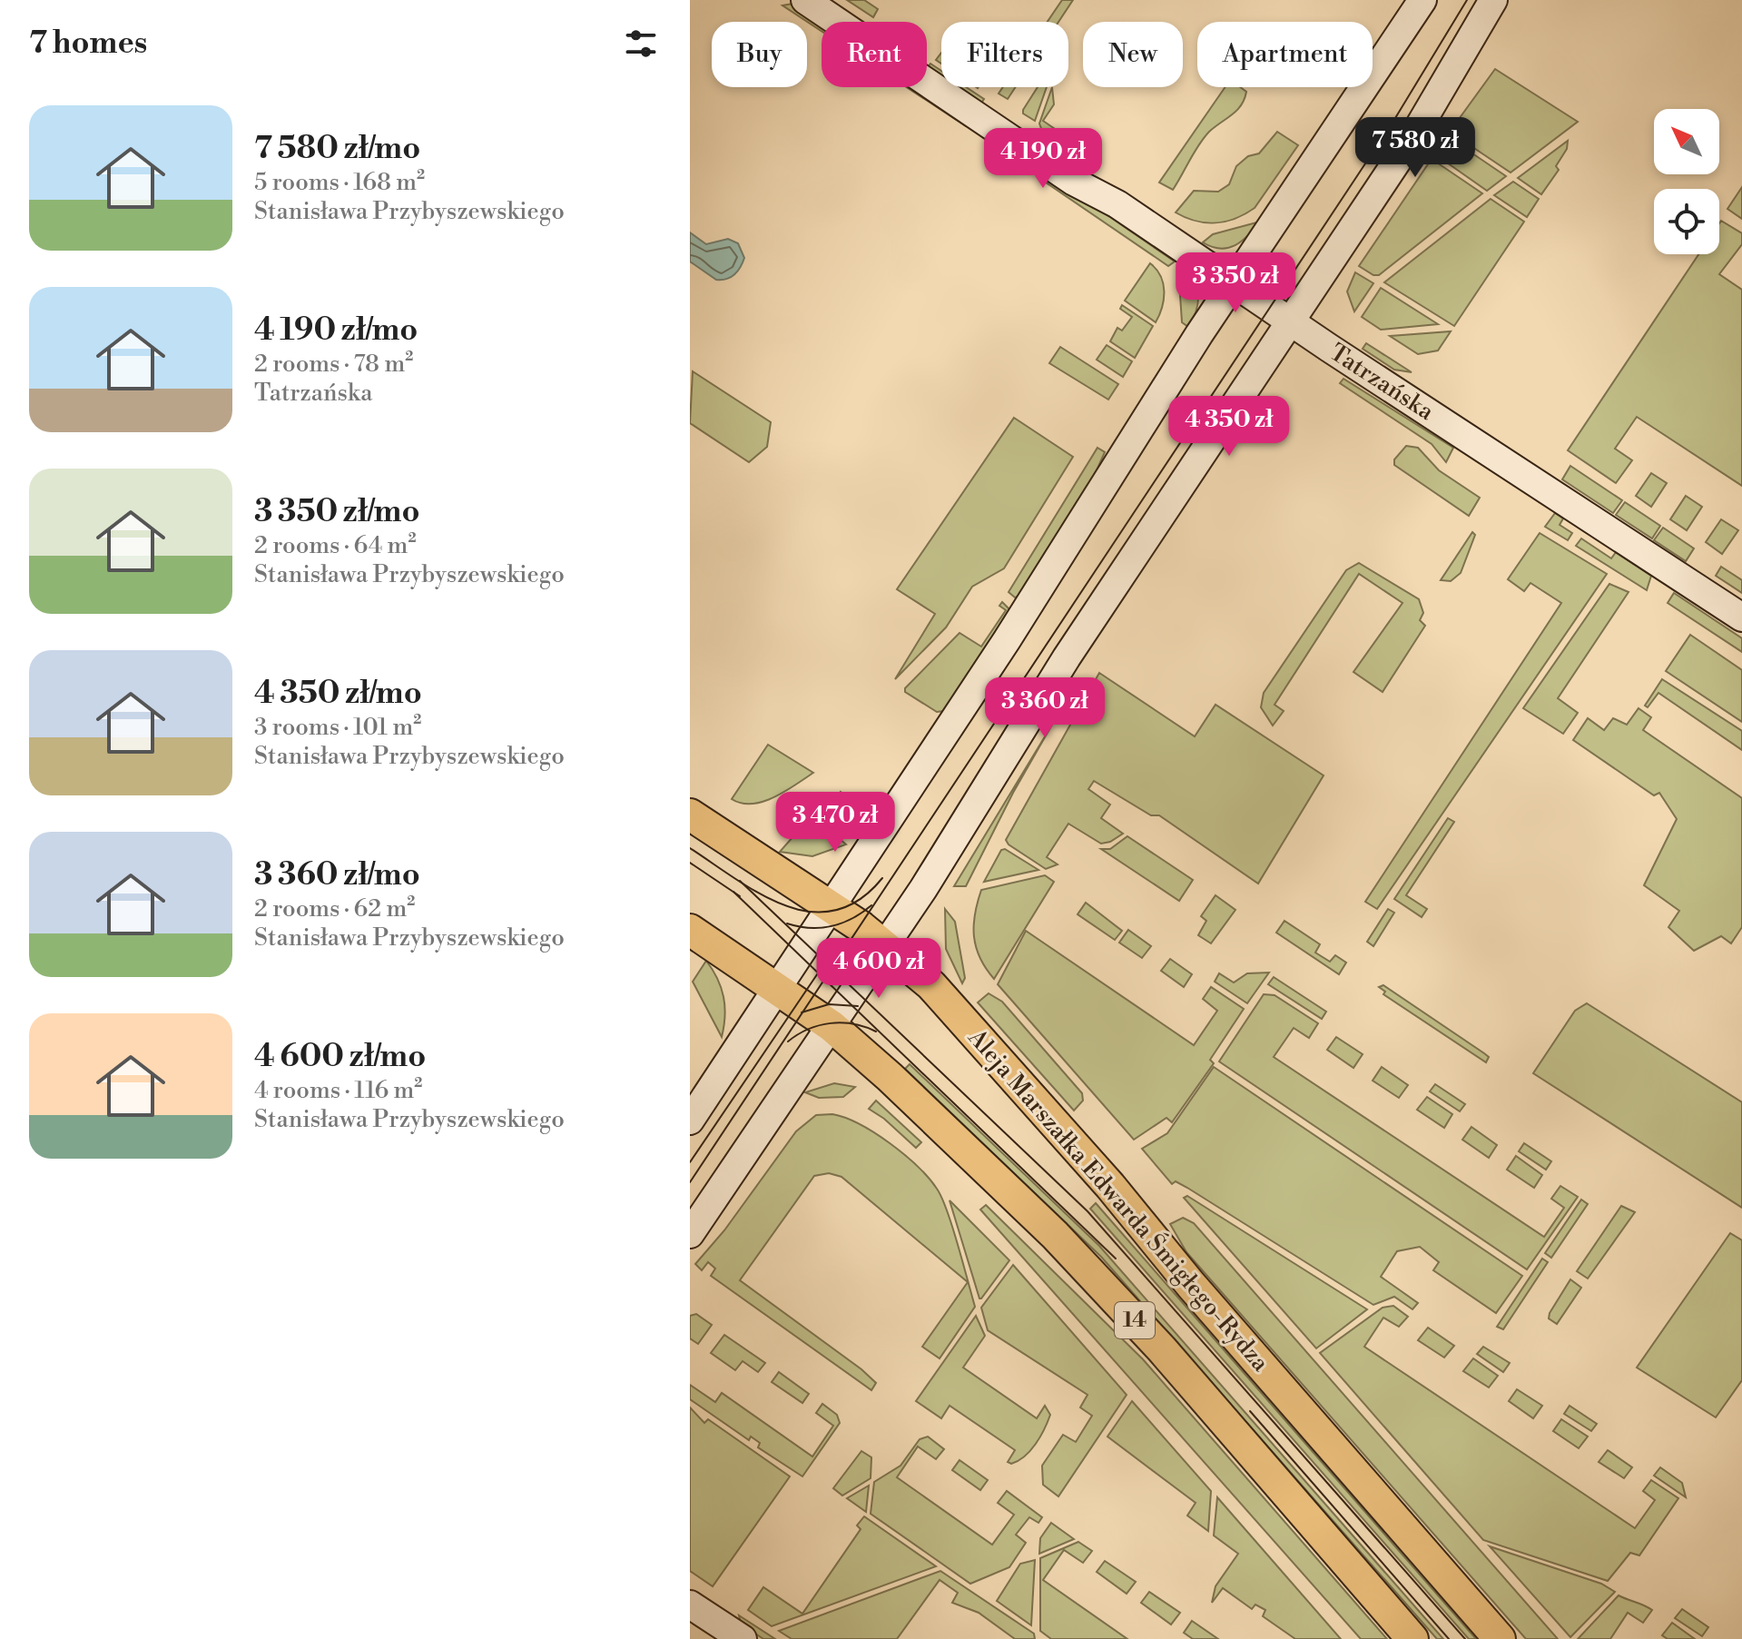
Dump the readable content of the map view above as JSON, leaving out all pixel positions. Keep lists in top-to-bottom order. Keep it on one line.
{"streets":{"main road":["Tatrzańska","Aleja Marszałka Edwarda Śmigłego-Rydza","14"]},"north":"top left","page":{"heading":"7 homes","chip":["Buy","Rent","Filters","New","Apartment"],"list":[{"name":"7 580 zł/mo","note":"5 rooms · 168 m² · Stanisława Przybyszewskiego"},{"name":"4 190 zł/mo","note":"2 rooms · 78 m² · Tatrzańska"},{"name":"3 350 zł/mo","note":"2 rooms · 64 m² · Stanisława Przybyszewskiego"},{"name":"4 350 zł/mo","note":"3 rooms · 101 m² · Stanisława Przybyszewskiego"},{"name":"3 360 zł/mo","note":"2 rooms · 62 m² · Stanisława Przybyszewskiego"},{"name":"4 600 zł/mo","note":"4 rooms · 116 m² · Stanisława Przybyszewskiego"}],"price":["7 580 zł","4 190 zł","3 350 zł","4 350 zł","3 360 zł","3 470 zł","4 600 zł"]}}
